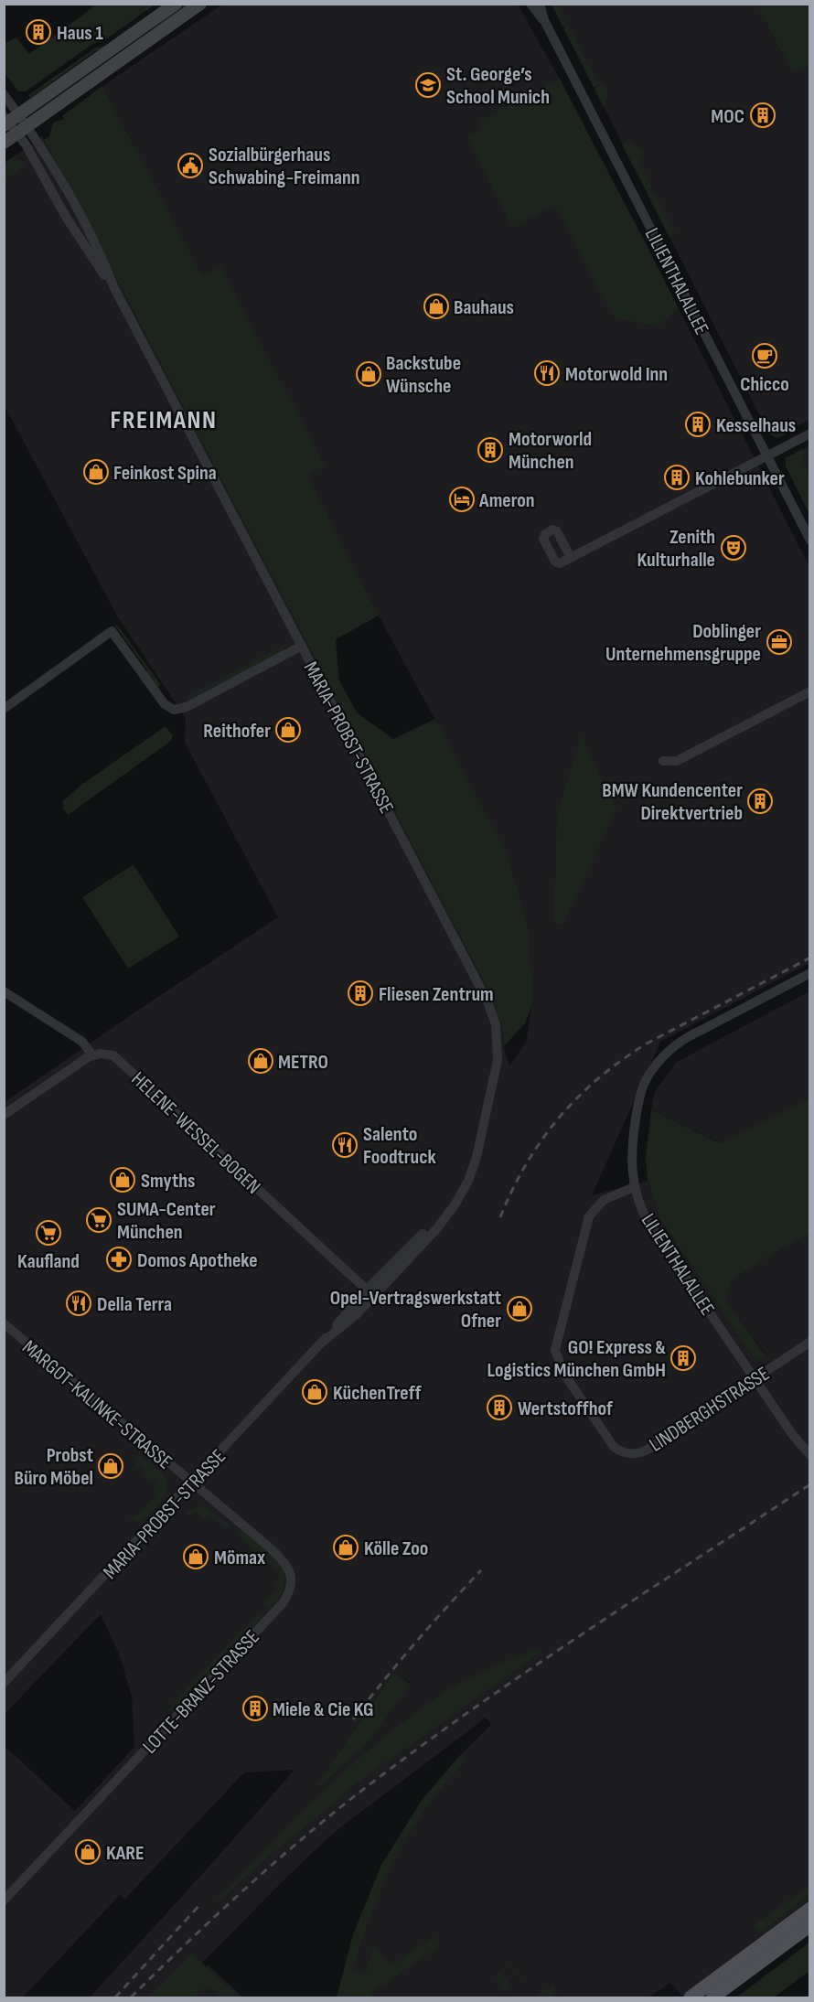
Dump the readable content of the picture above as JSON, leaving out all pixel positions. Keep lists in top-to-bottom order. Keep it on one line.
{"streets":{"street":["LILIENTHALALLEE","MARIA-PROBST-STRASSE","HELENE-WESSEL-BOGEN","MARGOT-KALINKE-STRASSE","LINDBERGHSTRASSE","LOTTE-BRANZ-STRASSE"]},"crossings":[["LILIENTHALALLEE","LINDBERGHSTRASSE"],["MARIA-PROBST-STRASSE","HELENE-WESSEL-BOGEN"],["MARIA-PROBST-STRASSE","MARGOT-KALINKE-STRASSE"],["MARIA-PROBST-STRASSE","LOTTE-BRANZ-STRASSE"],["MARGOT-KALINKE-STRASSE","LOTTE-BRANZ-STRASSE"]],"districts":["FREIMANN"],"places":{"building":["Haus 1","MOC","Kesselhaus","Motorworld München","Kohlebunker","BMW Kundencenter Direktvertrieb","Fliesen Zentrum","GO! Express & Logistics München GmbH","Wertstoffhof","Miele & Cie KG"],"school or university":["St. George’s School Munich"],"public building":["Sozialbürgerhaus Schwabing-Freimann"],"shop":["Bauhaus","Backstube Wünsche","Feinkost Spina","Reithofer","METRO","Smyths","Opel-Vertragswerkstatt Ofner","KüchenTreff","Probst Büro Möbel","Kölle Zoo","Mömax","KARE"],"cafe":["Chicco"],"restaurant":["Motorwold Inn","Salento Foodtruck","Della Terra"],"hotel":["Ameron"],"theatre":["Zenith Kulturhalle"],"office":["Doblinger Unternehmensgruppe"],"supermarket":["SUMA-Center München","Kaufland"],"pharmacy":["Domos Apotheke"]}}
